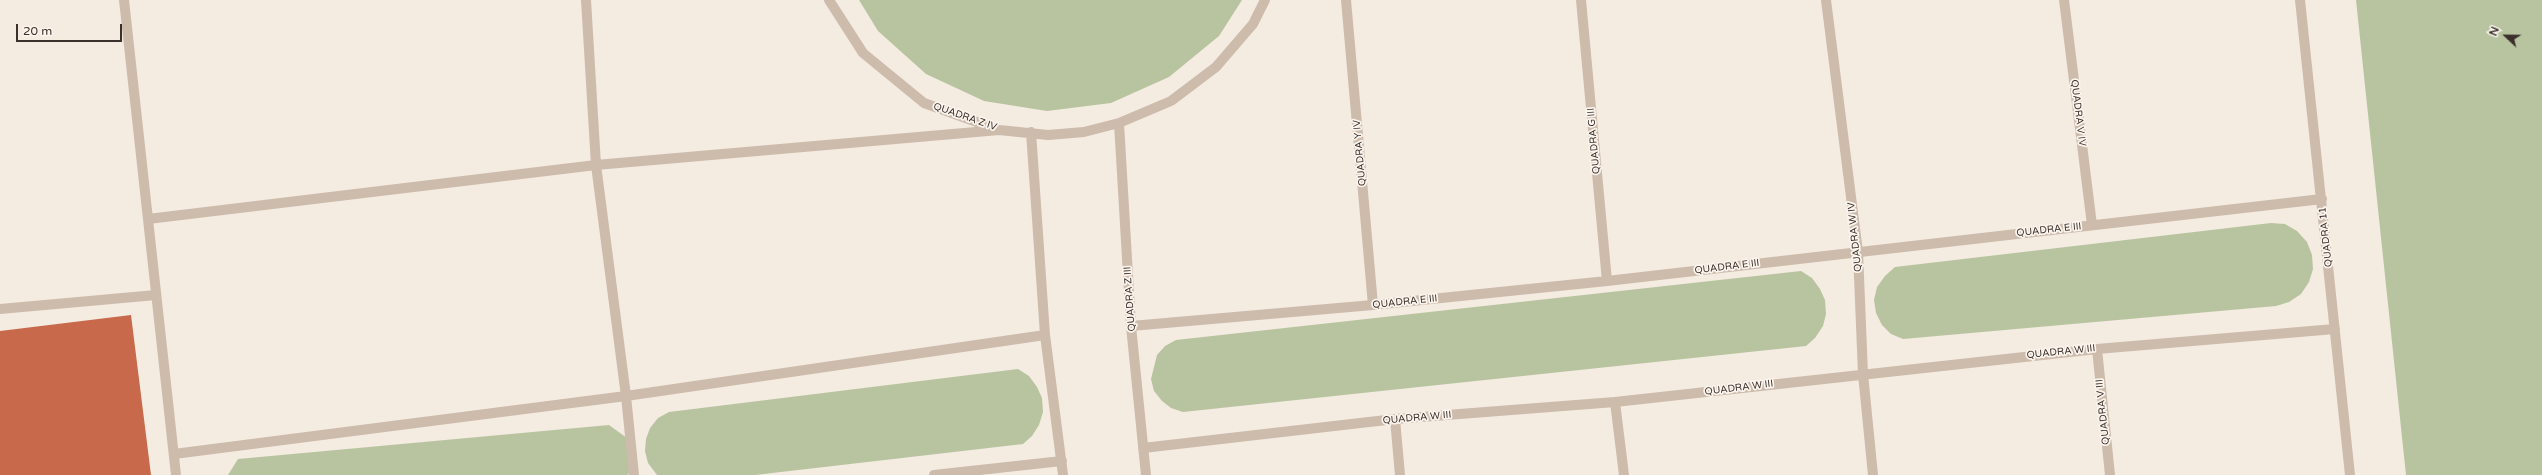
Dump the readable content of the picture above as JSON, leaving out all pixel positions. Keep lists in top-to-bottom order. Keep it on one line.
{"streets":{"street":["QUADRA V IV","QUADRA Z IV","QUADRA G III","QUADRA Y IV","QUADRA E III","QUADRA W IV","QUADRA 11","QUADRA Z III","QUADRA W III","QUADRA V III"]},"crossings":[["QUADRA V IV","QUADRA E III"],["QUADRA Z IV","QUADRA Z III"],["QUADRA G III","QUADRA E III"],["QUADRA Y IV","QUADRA E III"],["QUADRA E III","QUADRA W IV"],["QUADRA E III","QUADRA 11"],["QUADRA E III","QUADRA Z III"],["QUADRA W IV","QUADRA W III"],["QUADRA 11","QUADRA W III"],["QUADRA Z III","QUADRA W III"],["QUADRA W III","QUADRA V III"]],"scale_bar":"20 m","north":"left"}
